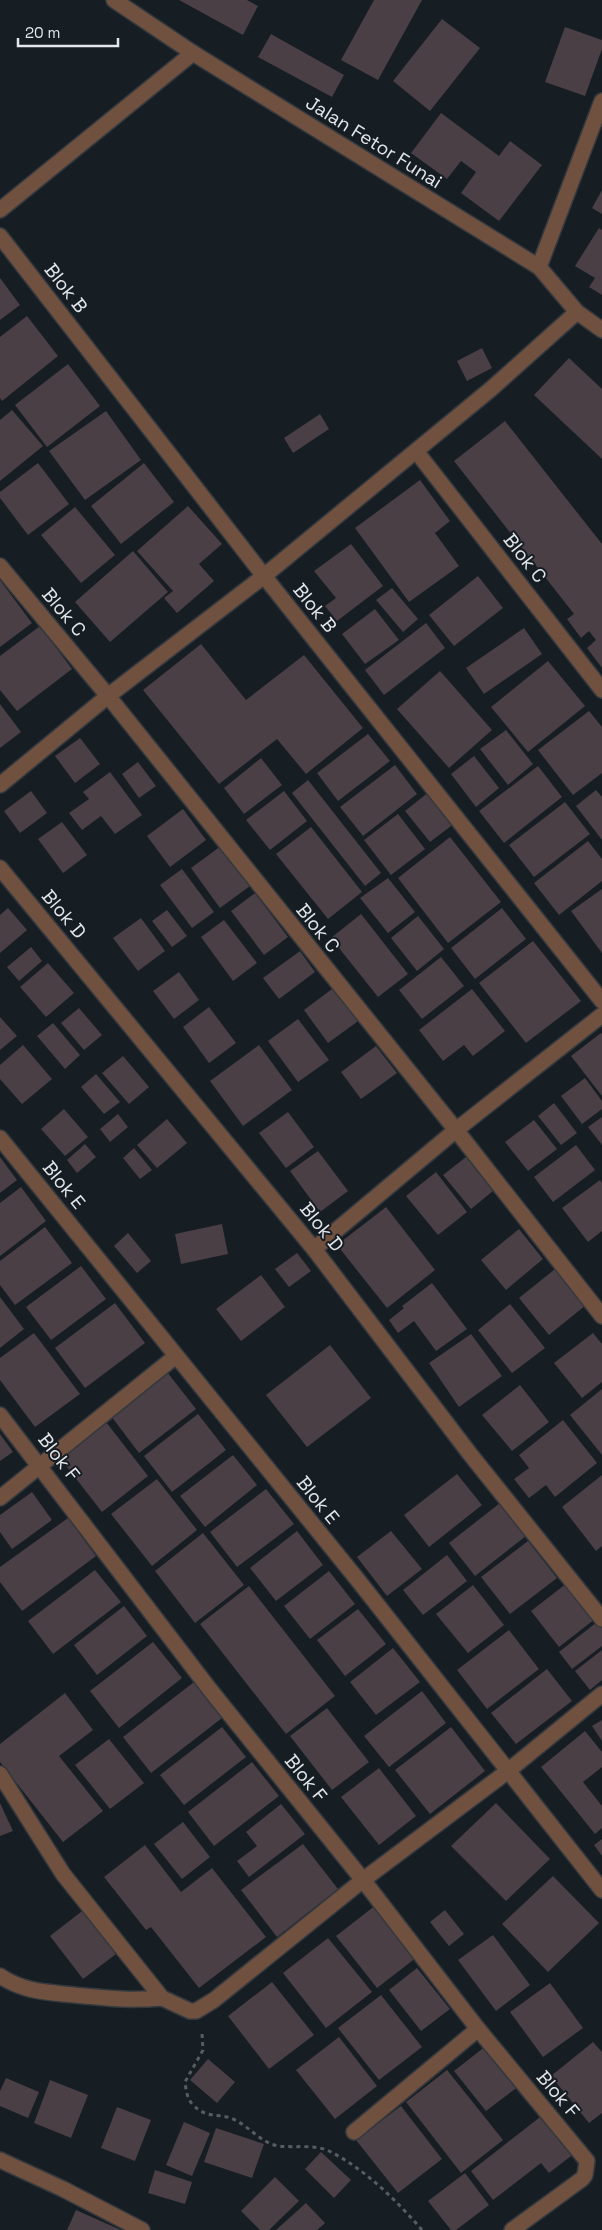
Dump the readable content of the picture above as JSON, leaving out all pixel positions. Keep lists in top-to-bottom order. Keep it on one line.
{"streets":{"street":["Jalan Fetor Funai","Blok B","Blok C","Blok D","Blok E","Blok F"]},"scale_bar":"20 m"}
